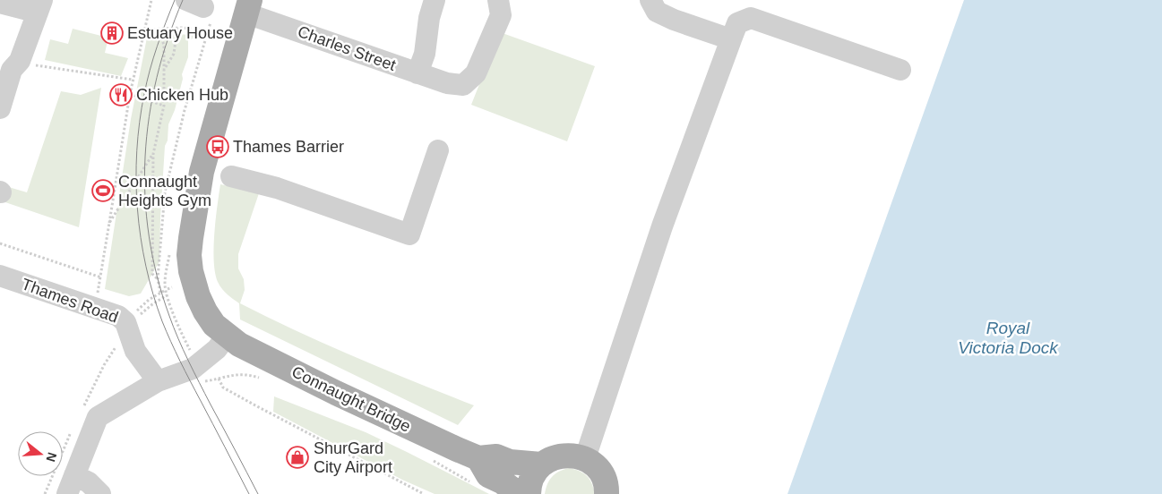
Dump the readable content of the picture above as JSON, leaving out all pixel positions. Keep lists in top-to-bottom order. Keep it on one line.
{"streets":{"main road":["Connaught Bridge"],"street":["Charles Street","Thames Road"]},"crossings":[["Charles Street","Connaught Bridge"]],"water":["Royal Victoria Dock"],"places":{"building":["Estuary House"],"restaurant":["Chicken Hub"],"bus stop":["Thames Barrier"],"sports":["Connaught Heights Gym"],"shop":["ShurGard City Airport"]},"north":"right"}
